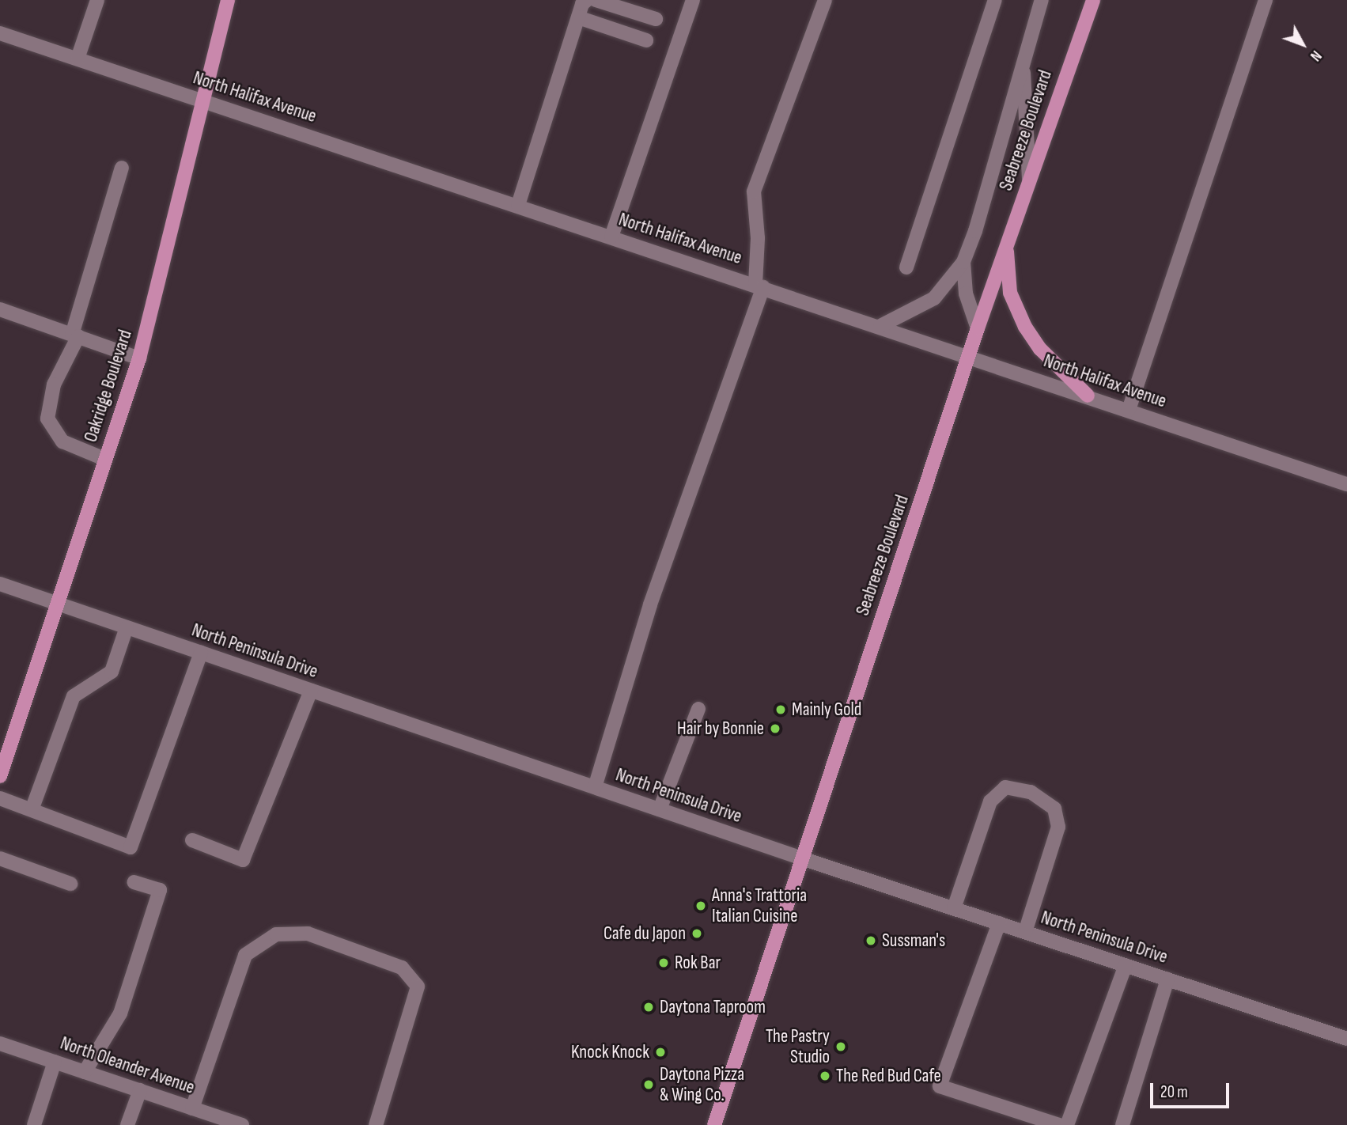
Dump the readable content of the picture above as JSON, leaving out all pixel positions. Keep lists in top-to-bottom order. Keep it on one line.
{"streets":{"main road":["Seabreeze Boulevard","Oakridge Boulevard"],"street":["North Halifax Avenue","North Peninsula Drive","North Oleander Avenue"]},"crossings":[["North Halifax Avenue","Seabreeze Boulevard"],["North Halifax Avenue","Oakridge Boulevard"],["Seabreeze Boulevard","North Peninsula Drive"],["Oakridge Boulevard","North Peninsula Drive"]],"places":["Mainly Gold","Hair by Bonnie","Anna's Trattoria Italian Cuisine","Cafe du Japon","Sussman's","Rok Bar","Daytona Taproom","The Pastry Studio","Knock Knock","The Red Bud Cafe","Daytona Pizza & Wing Co."],"scale_bar":"20 m","north":"bottom right"}
